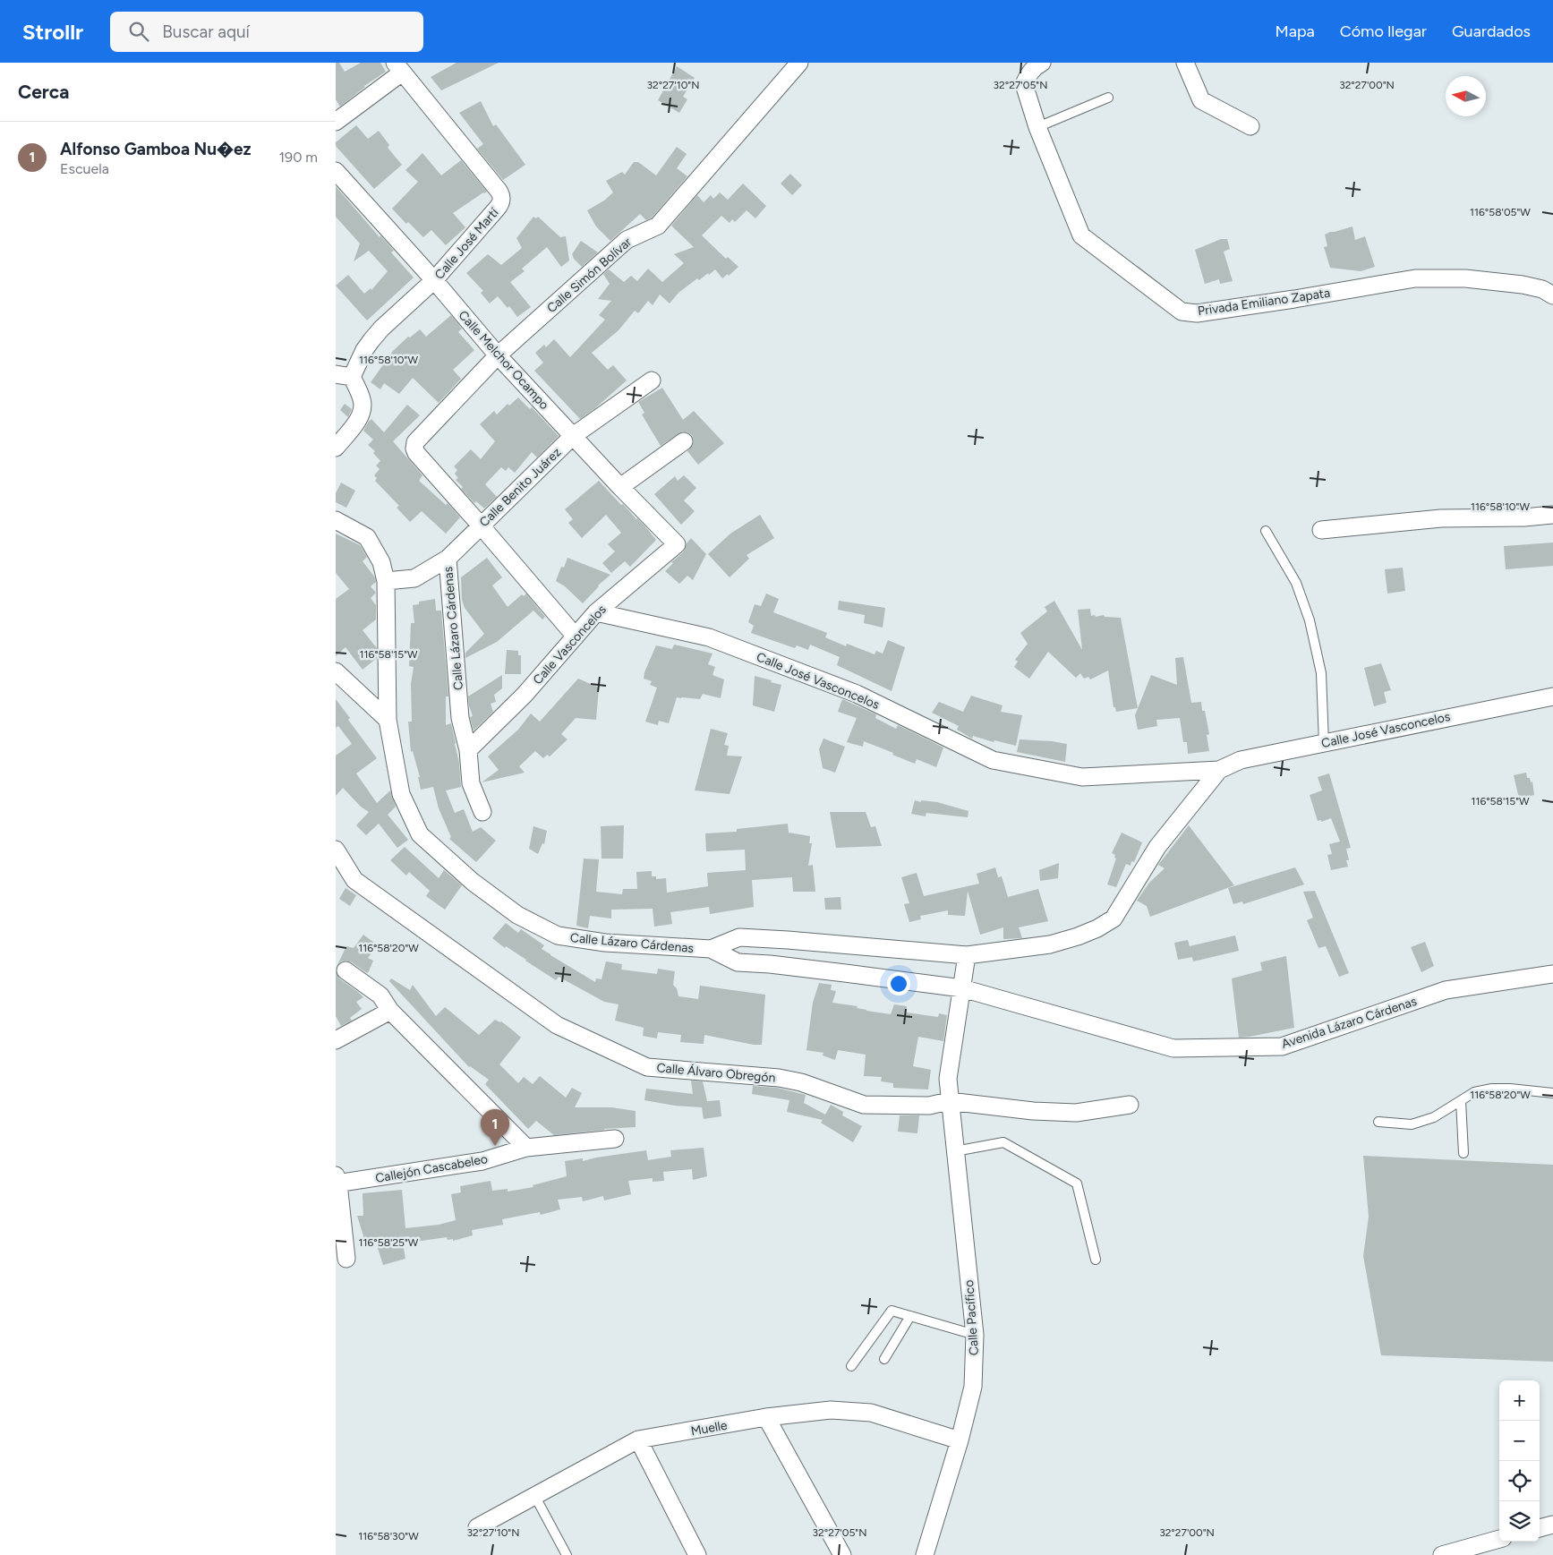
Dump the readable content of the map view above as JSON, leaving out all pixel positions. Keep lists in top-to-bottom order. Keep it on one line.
{"streets":{"street":["Calle José Martí","Calle Simón Bolívar","Privada Emiliano Zapata","Calle Melchor Ocampo","Calle Benito Juárez","Calle Lázaro Cárdenas","Calle Vasconcelos","Calle José Vasconcelos","Avenida Lázaro Cárdenas","Calle Álvaro Obregón","Callejón Cascabeleo","Calle Pacífico","Muelle"]},"crossings":[["Calle José Martí","Calle Melchor Ocampo"],["Calle Simón Bolívar","Calle Melchor Ocampo"],["Calle Simón Bolívar","Calle Benito Juárez"],["Calle Melchor Ocampo","Calle Benito Juárez"],["Calle Melchor Ocampo","Calle Vasconcelos"],["Calle Benito Juárez","Calle Lázaro Cárdenas"],["Calle Lázaro Cárdenas","Calle Vasconcelos"],["Calle Lázaro Cárdenas","Calle José Vasconcelos"],["Calle Lázaro Cárdenas","Avenida Lázaro Cárdenas"],["Calle Lázaro Cárdenas","Calle Pacífico"],["Calle Vasconcelos","Calle José Vasconcelos"],["Avenida Lázaro Cárdenas","Calle Pacífico"],["Calle Álvaro Obregón","Calle Pacífico"],["Calle Pacífico","Muelle"]],"north":"left","page":{"header":"Strollr","search":"Buscar aquí","nav":["Mapa","Cómo llegar","Guardados"],"heading":"Cerca","list":[{"mark":"1","name":"Alfonso Gamboa Nu�ez","note":"Escuela","value":"190 m"}],"pins":"1","map_buttons":["+","−"]},"coordinates":["32°27'10\"N","32°27'05\"N","32°27'00\"N","116°58'05\"W","116°58'10\"W","116°58'15\"W","116°58'20\"W","116°58'25\"W","116°58'30\"W"]}
